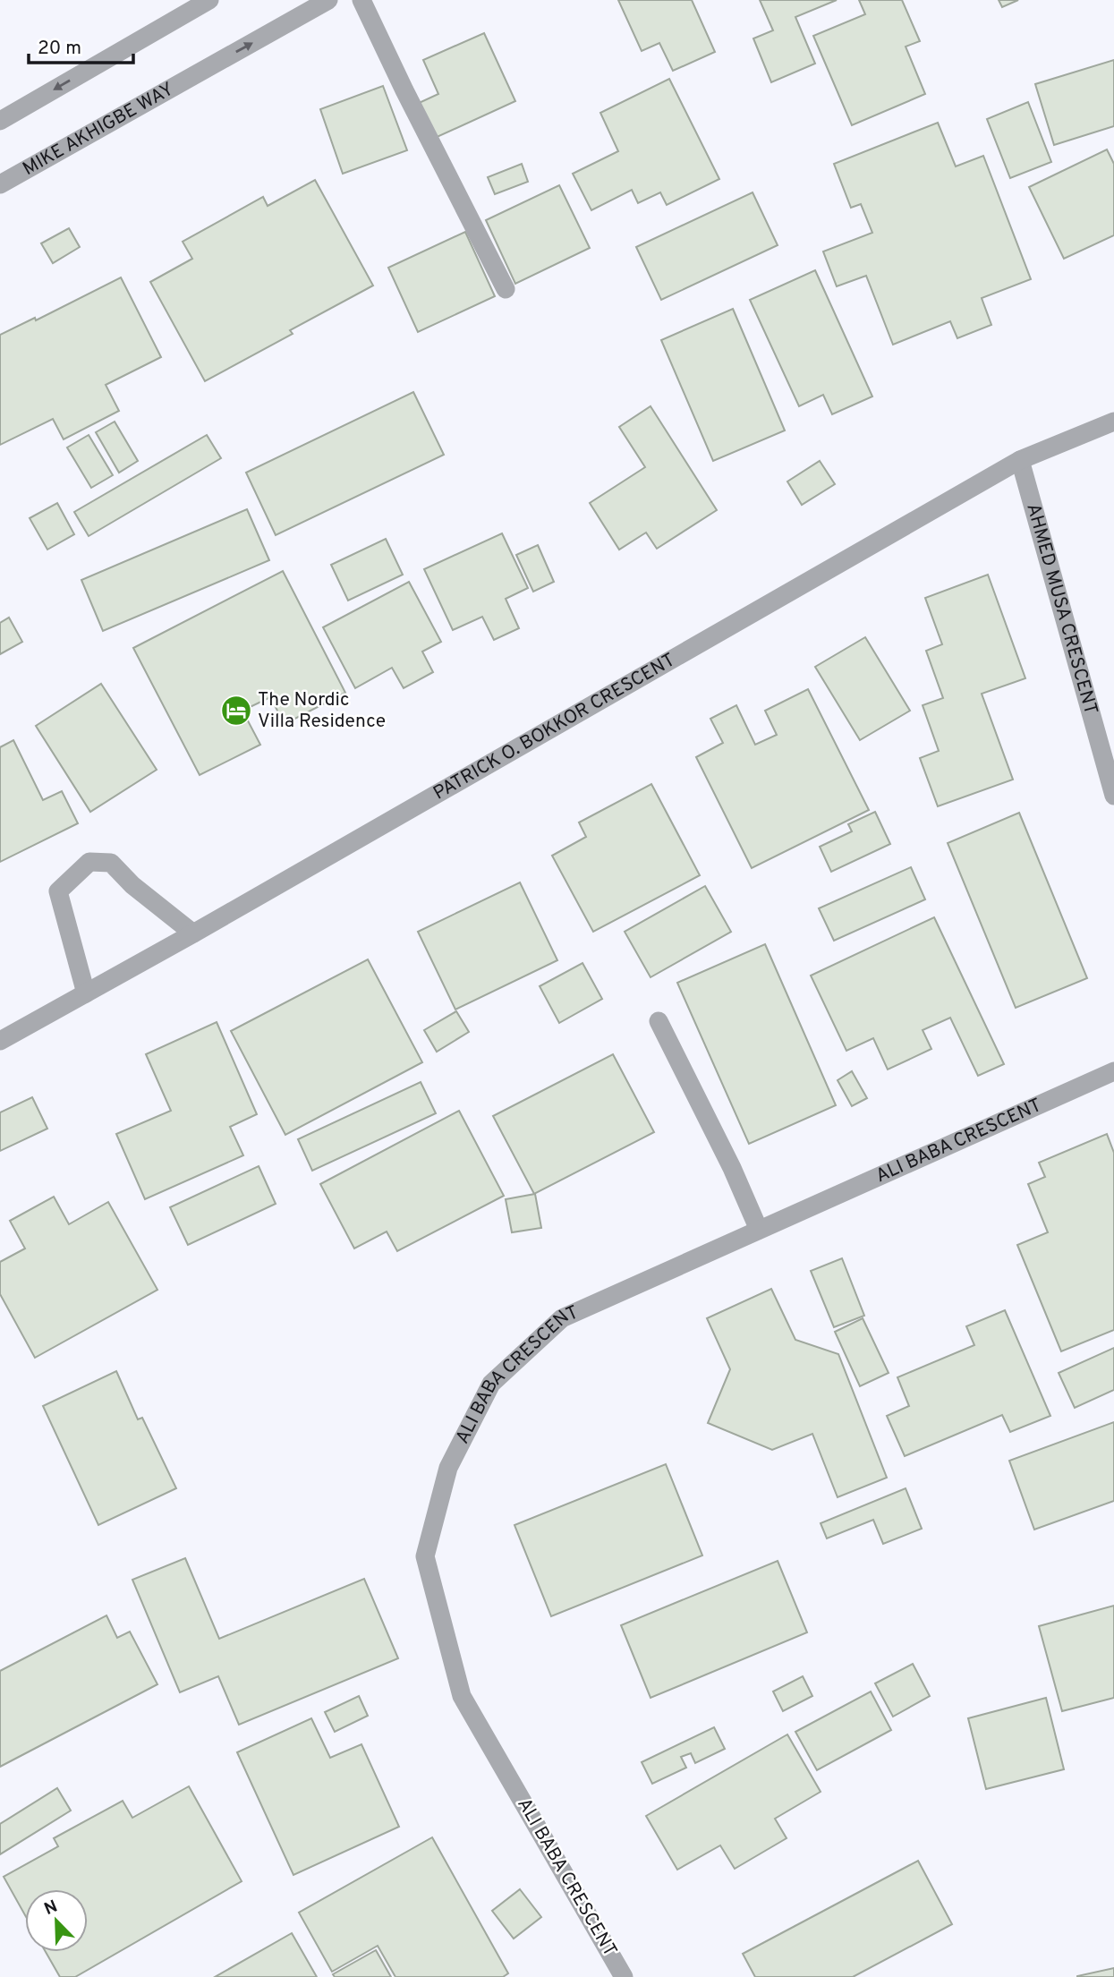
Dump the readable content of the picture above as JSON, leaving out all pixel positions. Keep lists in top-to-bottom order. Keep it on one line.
{"streets":{"street":["MIKE AKHIGBE WAY","AHMED MUSA CRESCENT","PATRICK O. BOKKOR CRESCENT","ALI BABA CRESCENT"]},"crossings":[["AHMED MUSA CRESCENT","PATRICK O. BOKKOR CRESCENT"]],"places":{"hotel":["The Nordic Villa Residence"]},"scale_bar":"20 m","north":"top left"}
